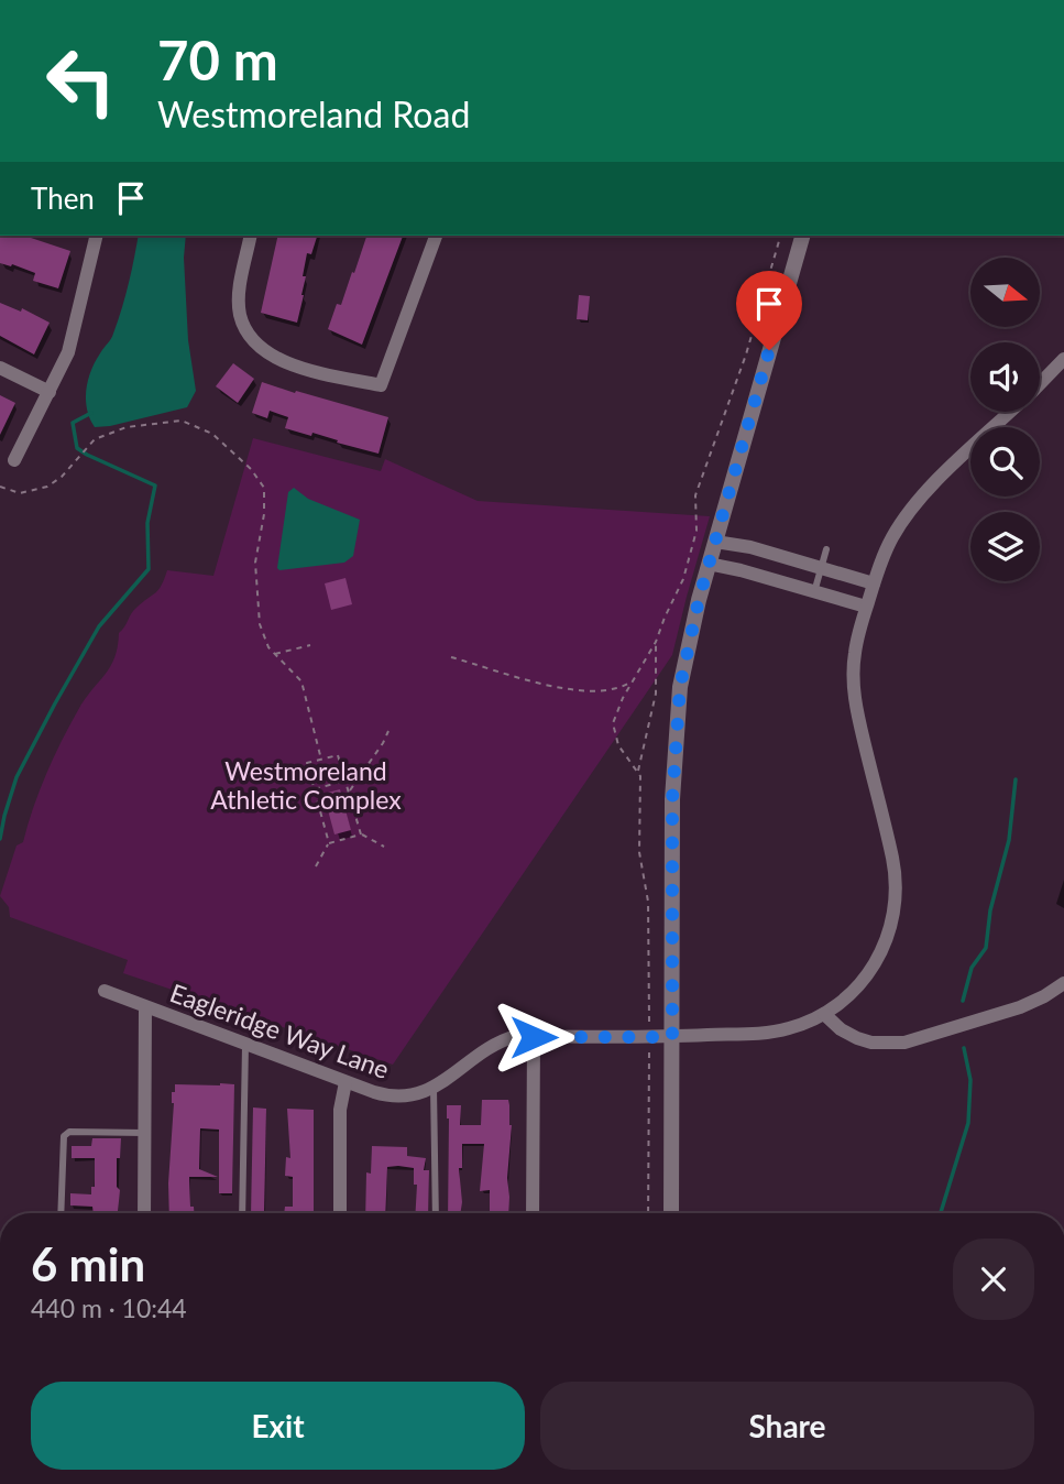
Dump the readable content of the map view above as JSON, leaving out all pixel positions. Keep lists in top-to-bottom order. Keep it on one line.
{"streets":{"street":["Eagleridge Way Lane"]},"parks":["Westmoreland Athletic Complex"],"north":"right","page":{"turn":["70 m","Westmoreland Road"],"then":"Then","heading":["6 min","440 m · 10:44"],"buttons":["Exit","Share"]}}
